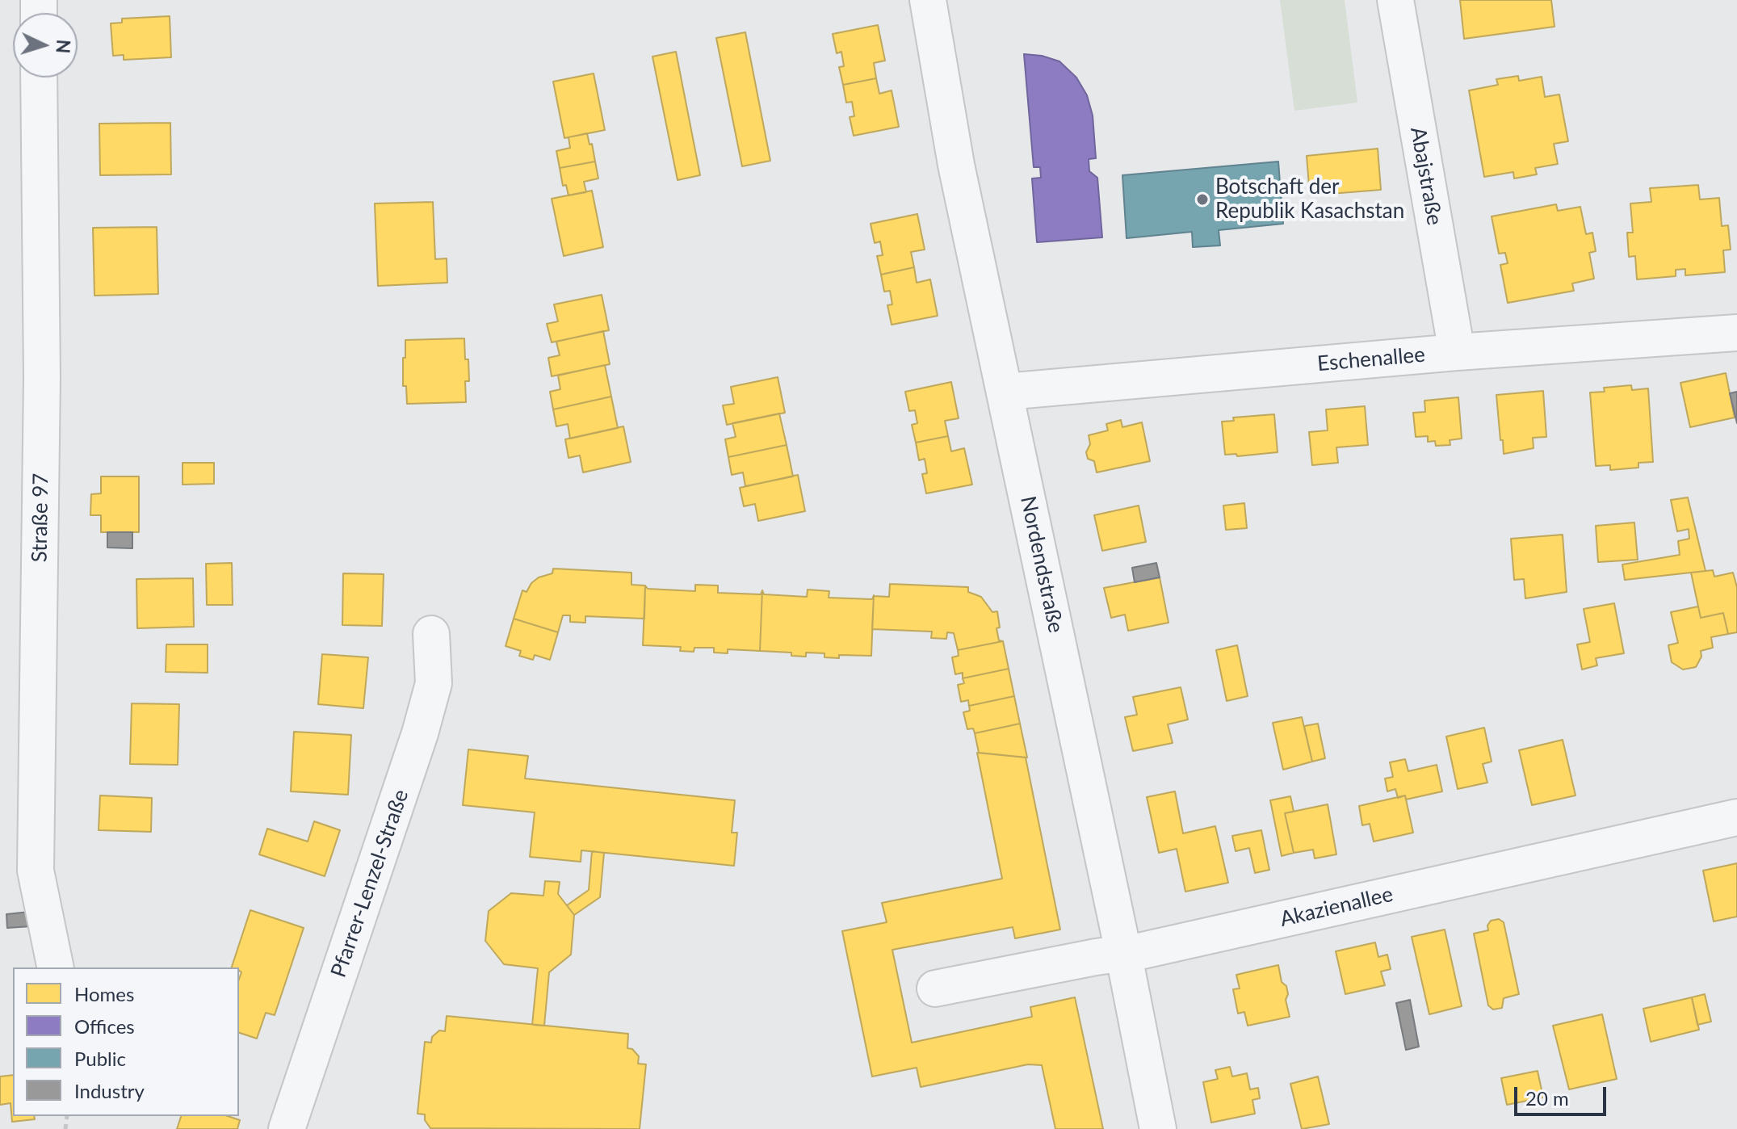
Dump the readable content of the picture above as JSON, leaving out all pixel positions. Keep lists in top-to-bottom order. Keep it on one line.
{"streets":{"street":["Abajstraße","Eschenallee","Straße 97","Nordendstraße","Pfarrer-Lenzel-Straße","Akazienallee"]},"crossings":[["Abajstraße","Eschenallee"],["Eschenallee","Nordendstraße"],["Nordendstraße","Akazienallee"]],"places":["Botschaft der Republik Kasachstan"],"legend":["Homes","Offices","Public","Industry"],"scale_bar":"20 m","north":"right"}
